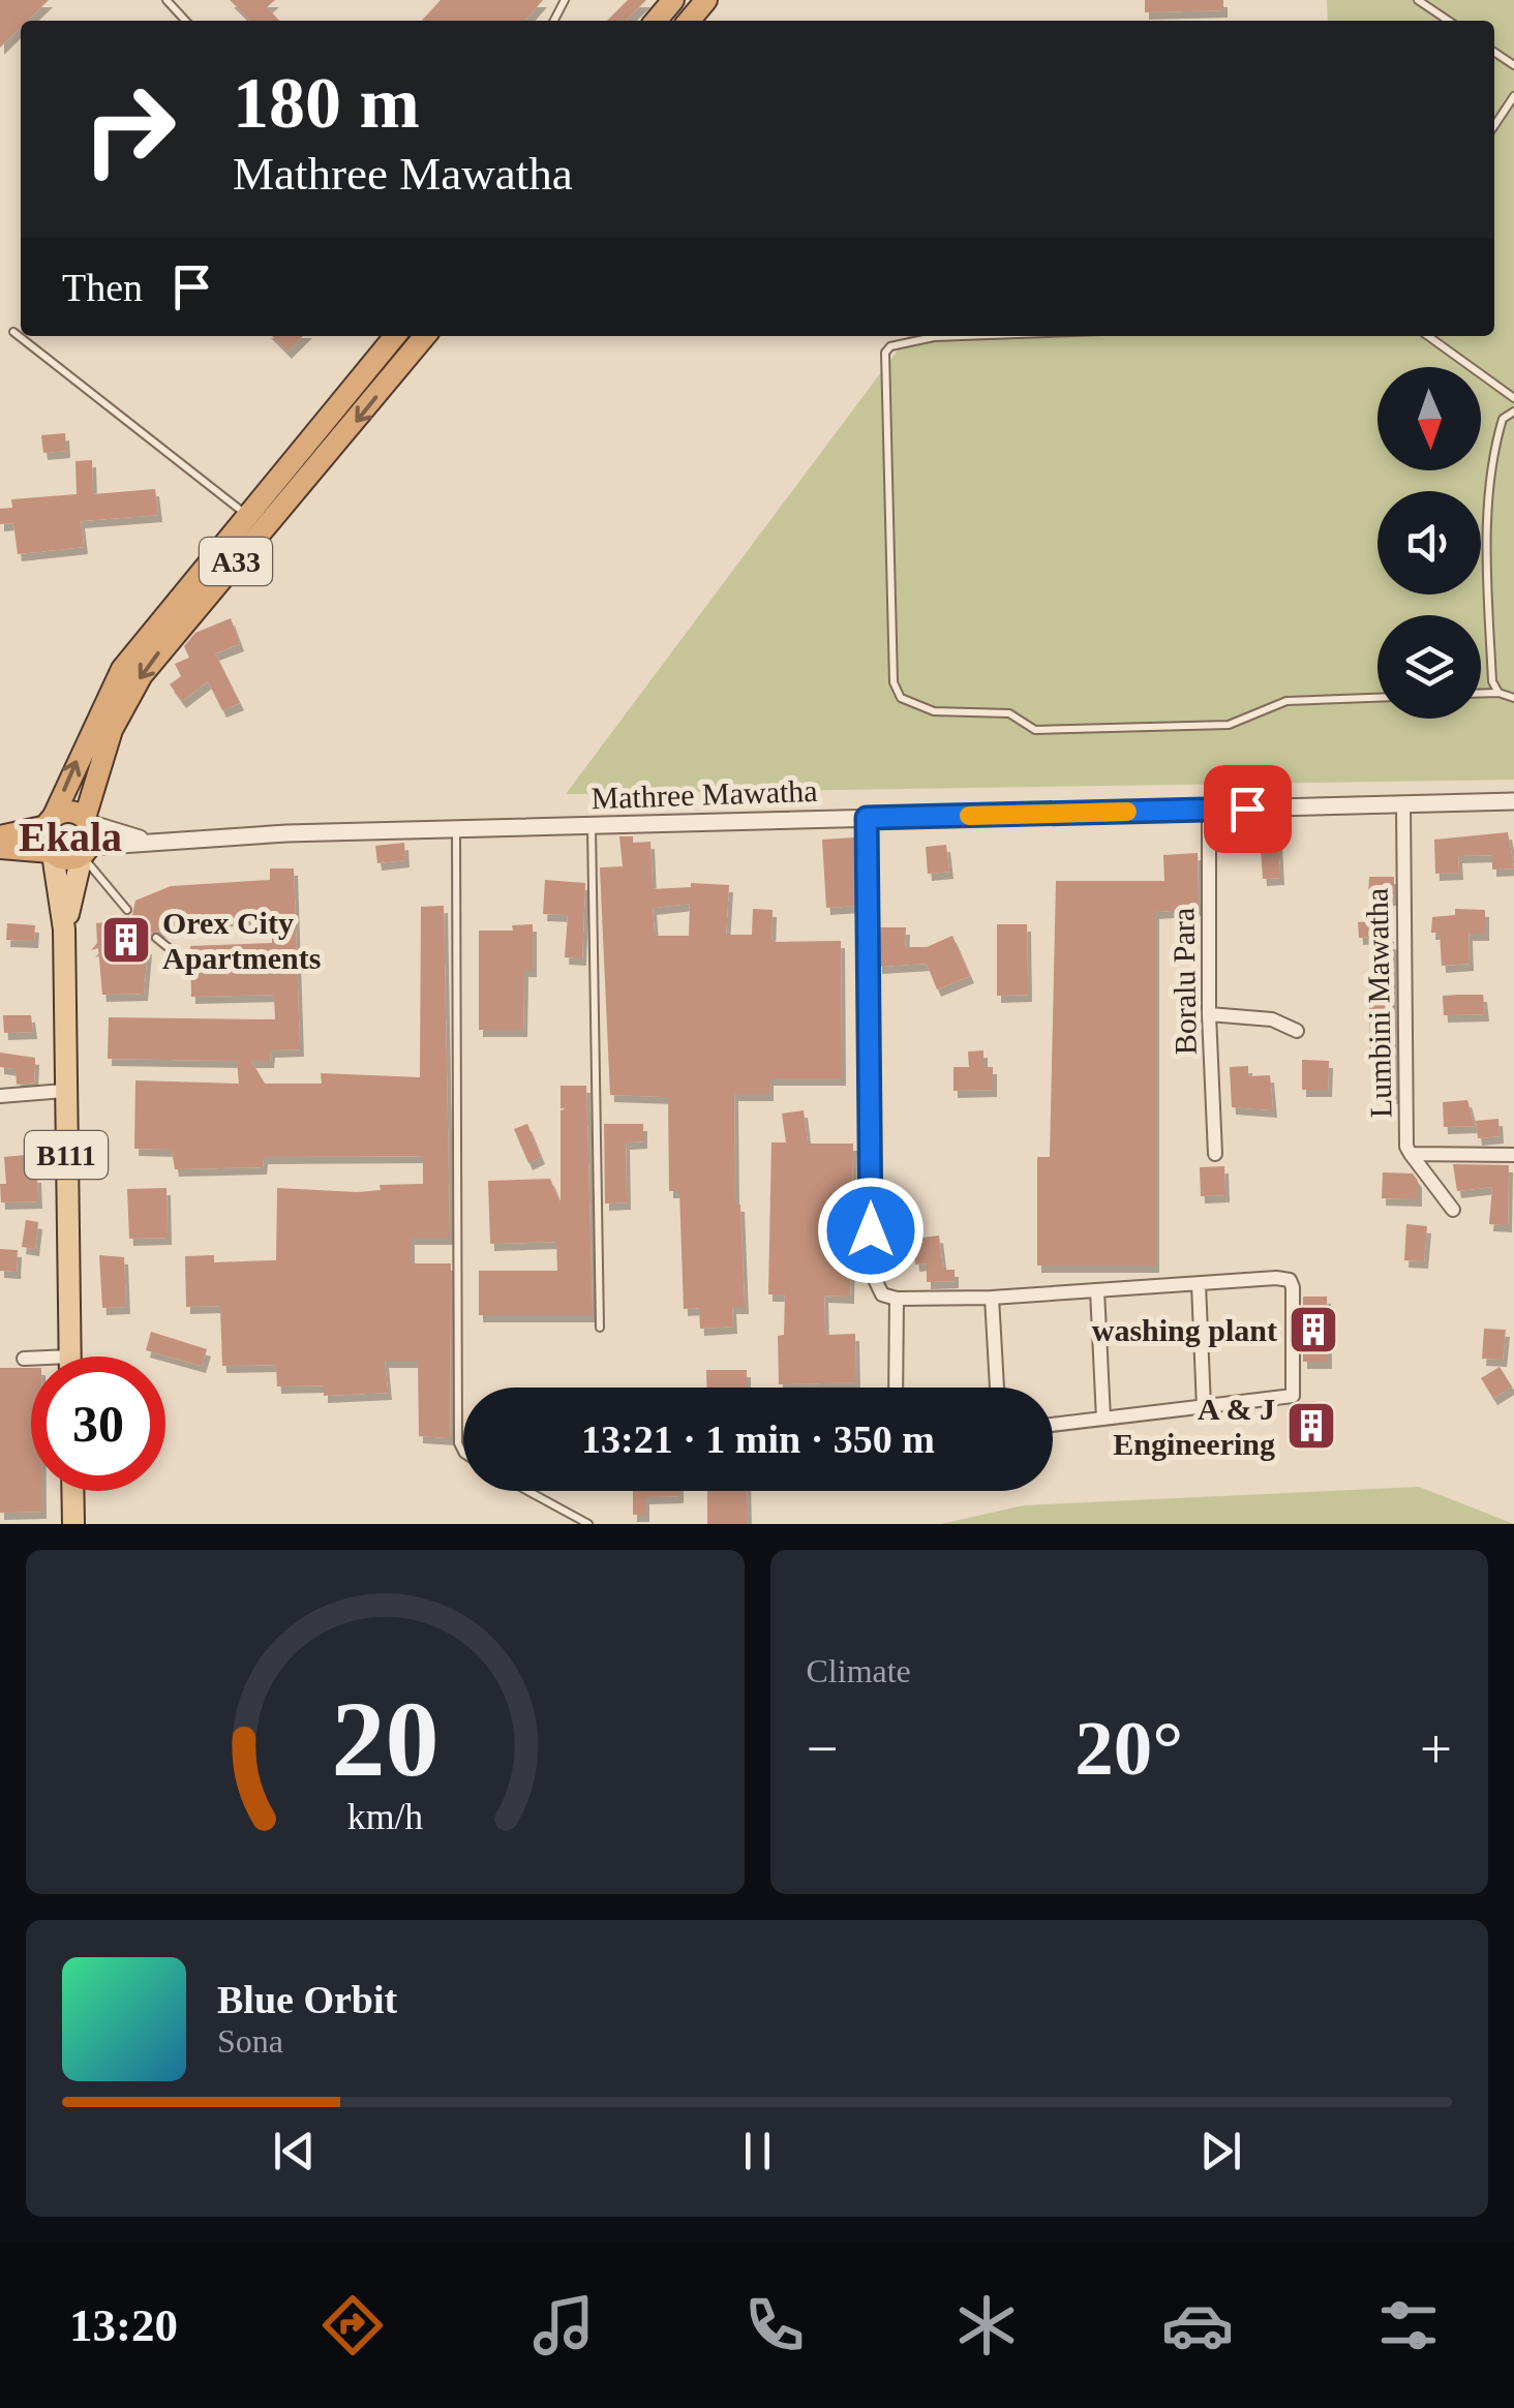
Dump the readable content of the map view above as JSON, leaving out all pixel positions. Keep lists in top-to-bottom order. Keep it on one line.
{"streets":{"highway":["A33"],"main road":["B111"],"street":["Mathree Mawatha","Boralu Para","Lumbini Mawatha"]},"crossings":[["A33","Mathree Mawatha"],["A33","B111"],["Mathree Mawatha","Boralu Para"],["Mathree Mawatha","Lumbini Mawatha"],["Mathree Mawatha","B111"]],"districts":["Ekala"],"places":{"building":["Orex City Apartments","washing plant","A & J Engineering"]},"north":"bottom","page":{"turn":["180 m","Mathree Mawatha"],"then":"Then","limit":"30","trip":"13:21 · 1 min · 350 m","tile":"Climate","heat":["−","20°","+"],"song":["Blue Orbit","Sona"],"tabs":"13:20","gauge":["20","km/h"]}}
